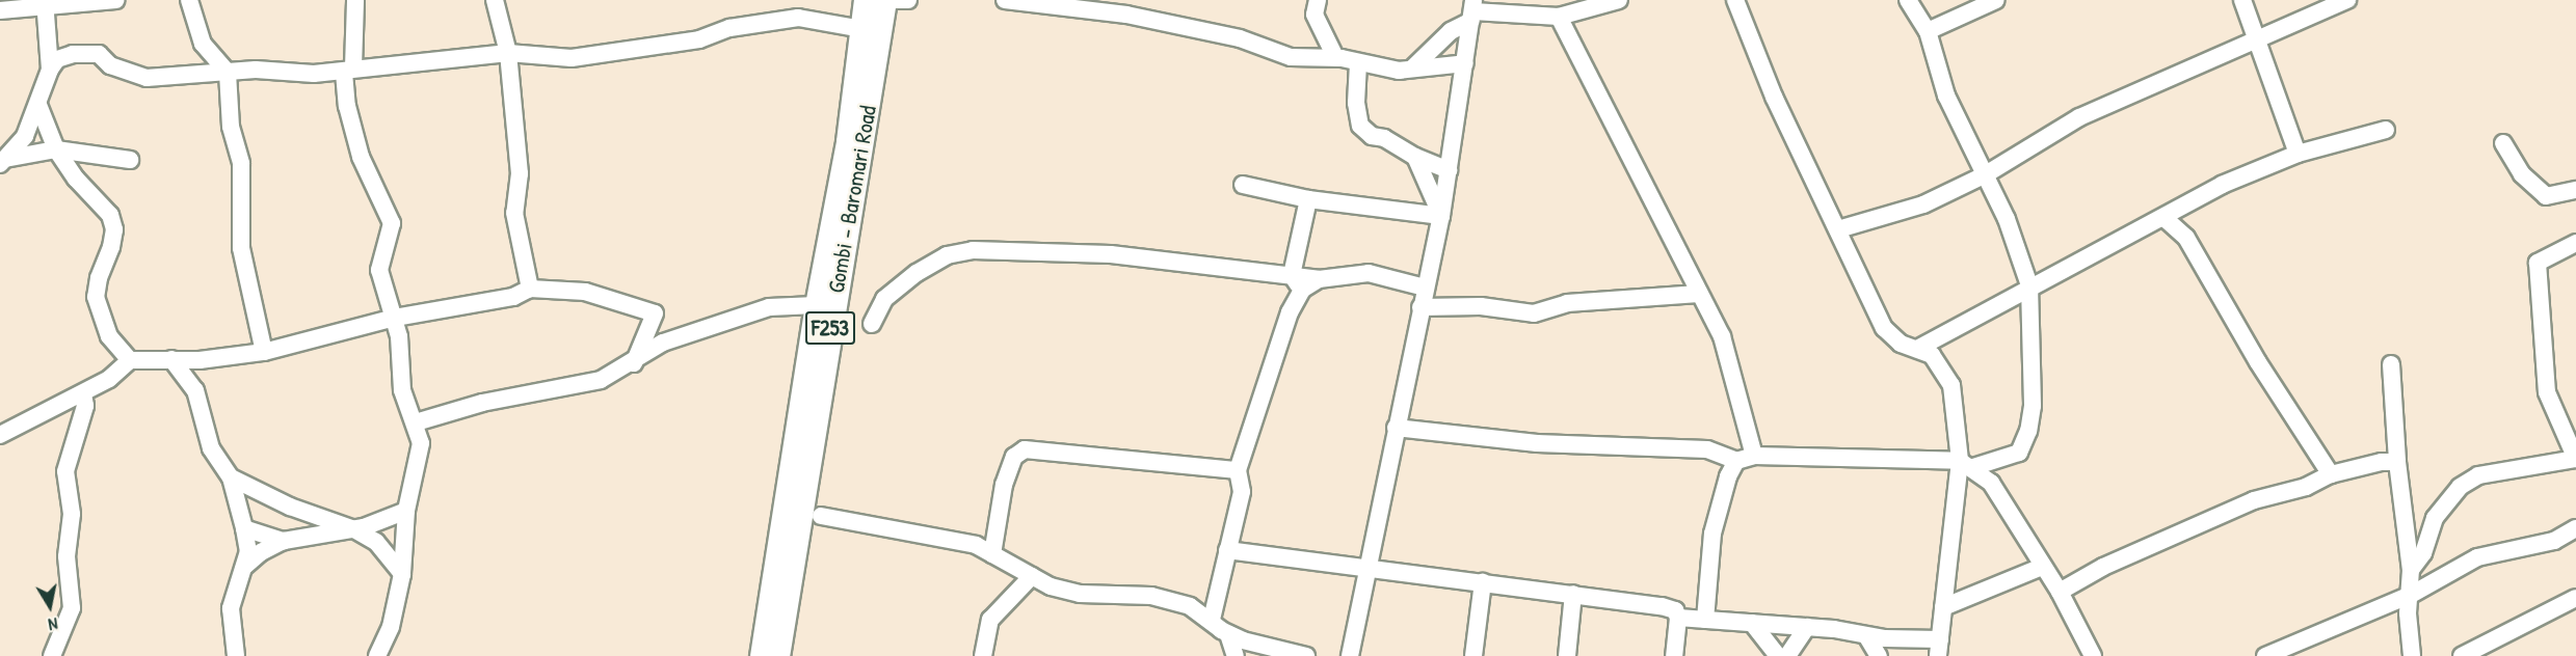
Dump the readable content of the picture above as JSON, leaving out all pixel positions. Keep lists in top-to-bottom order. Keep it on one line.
{"streets":{"main road":["Gombi - Baromari Road","F253"]},"north":"bottom"}
